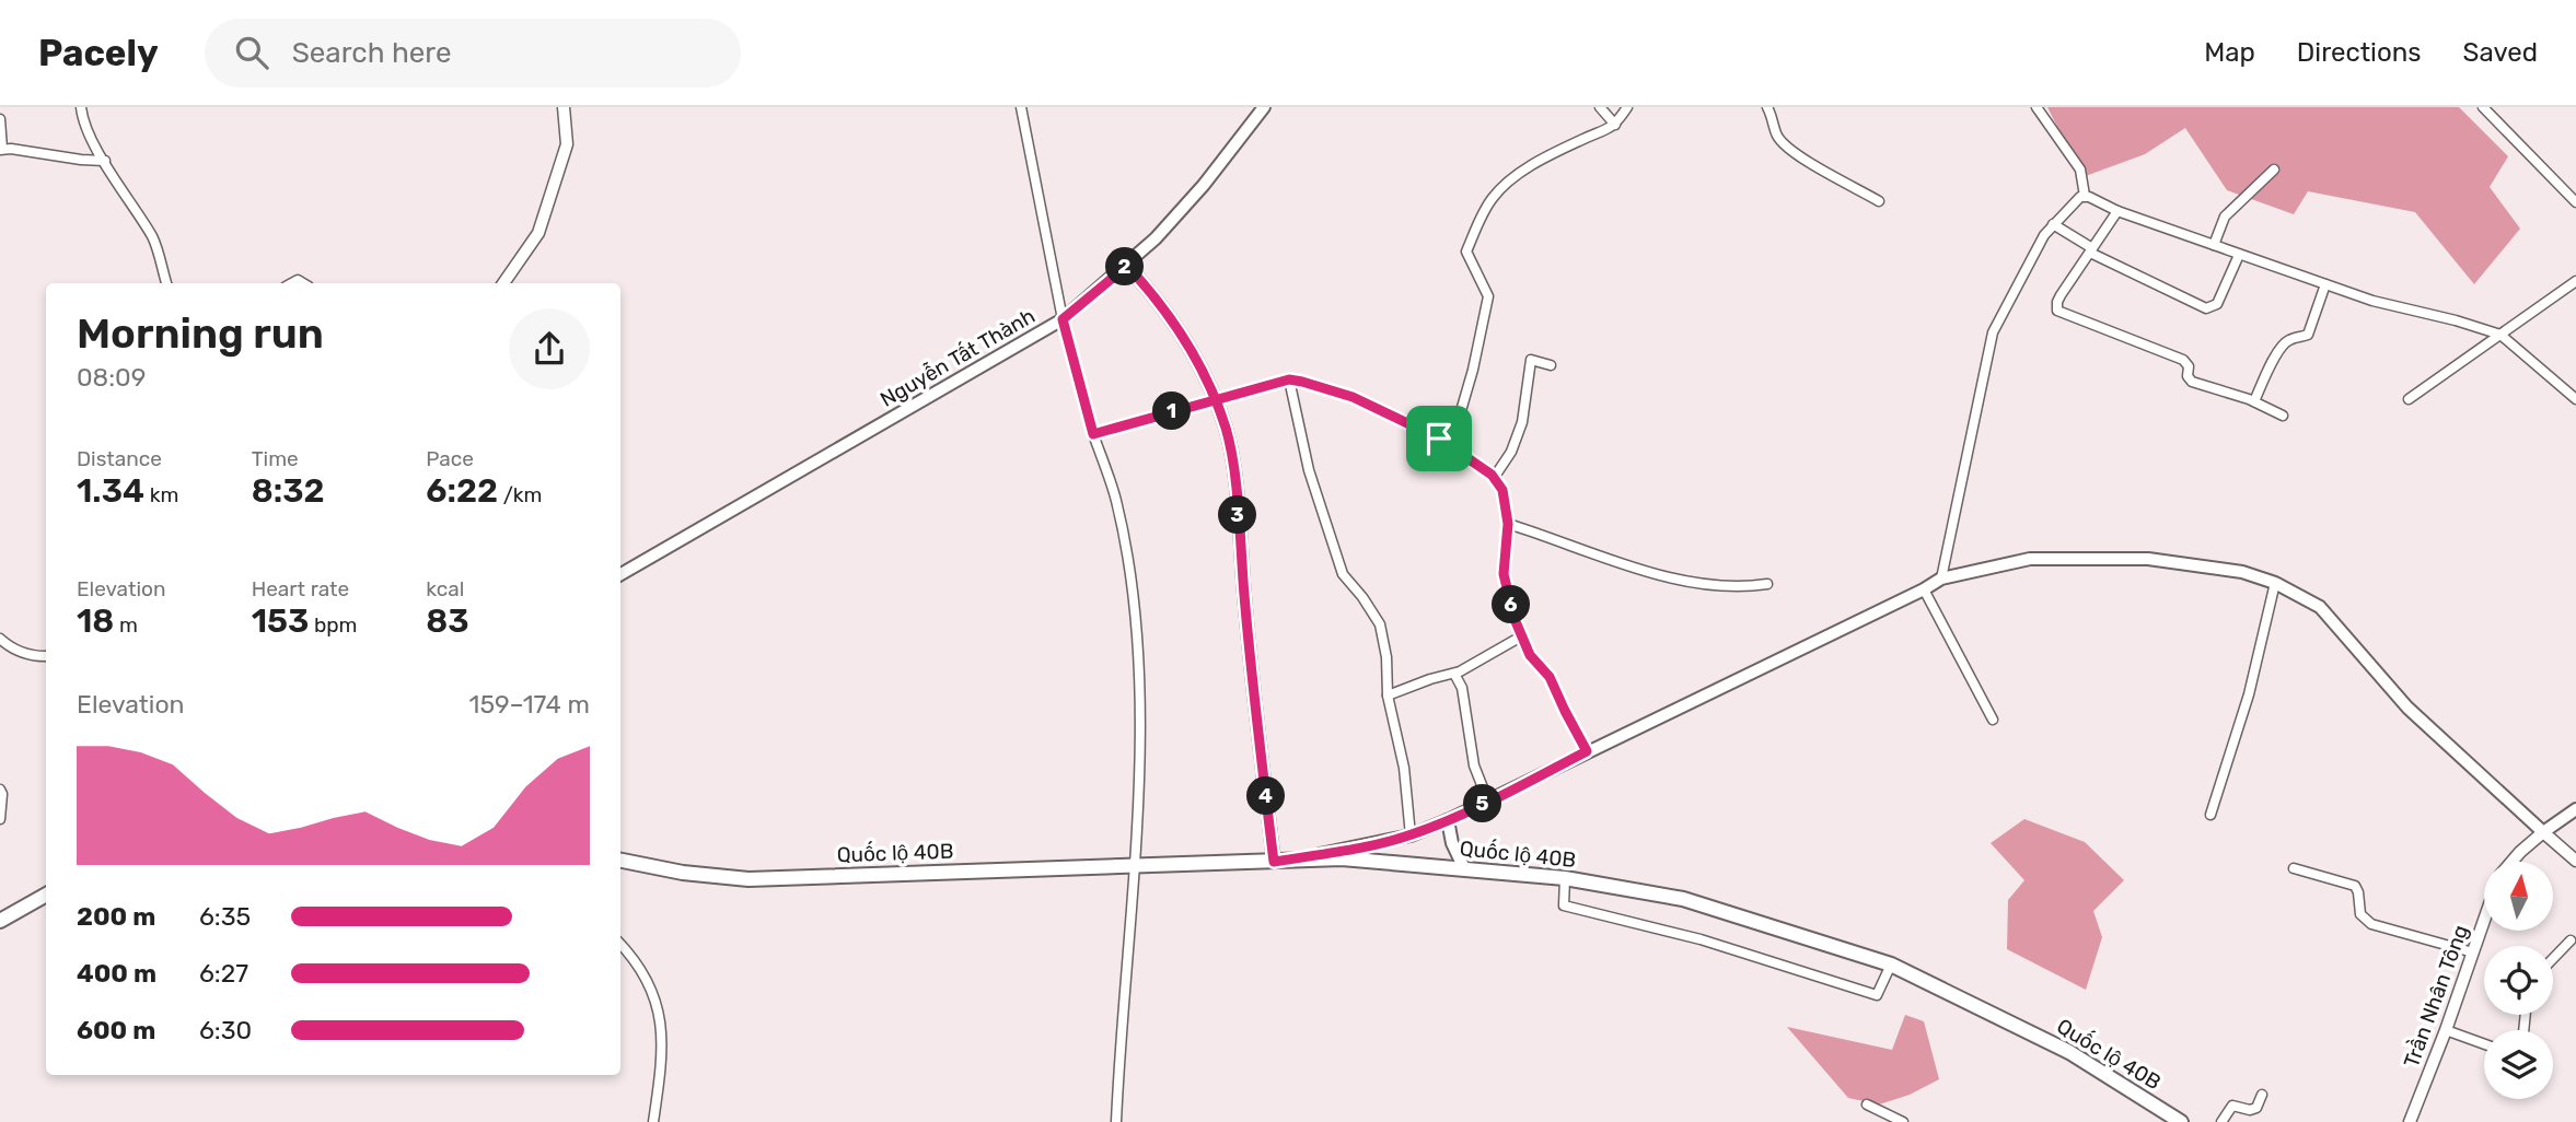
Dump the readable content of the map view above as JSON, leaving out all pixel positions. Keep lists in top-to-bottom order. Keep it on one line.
{"streets":{"highway":["Quốc lộ 40B"],"main road":["Nguyễn Tất Thành"],"street":["Trần Nhân Tông"]},"north":"top","page":{"header":"Pacely","search":"Search here","nav":["Map","Directions","Saved"],"pins":["2","1","3","6","4","5"],"heading":["Morning run","08:09"],"stats":[["Distance","1.34 km"],["Time","8:32"],["Pace","6:22 /km"],["Elevation","18 m"],["Heart rate","153 bpm"],["kcal","83"]],"chart":["Elevation","159–174 m"],"list":[{"name":"200 m","note":"6:35"},{"name":"400 m","note":"6:27"},{"name":"600 m","note":"6:30"}]}}
